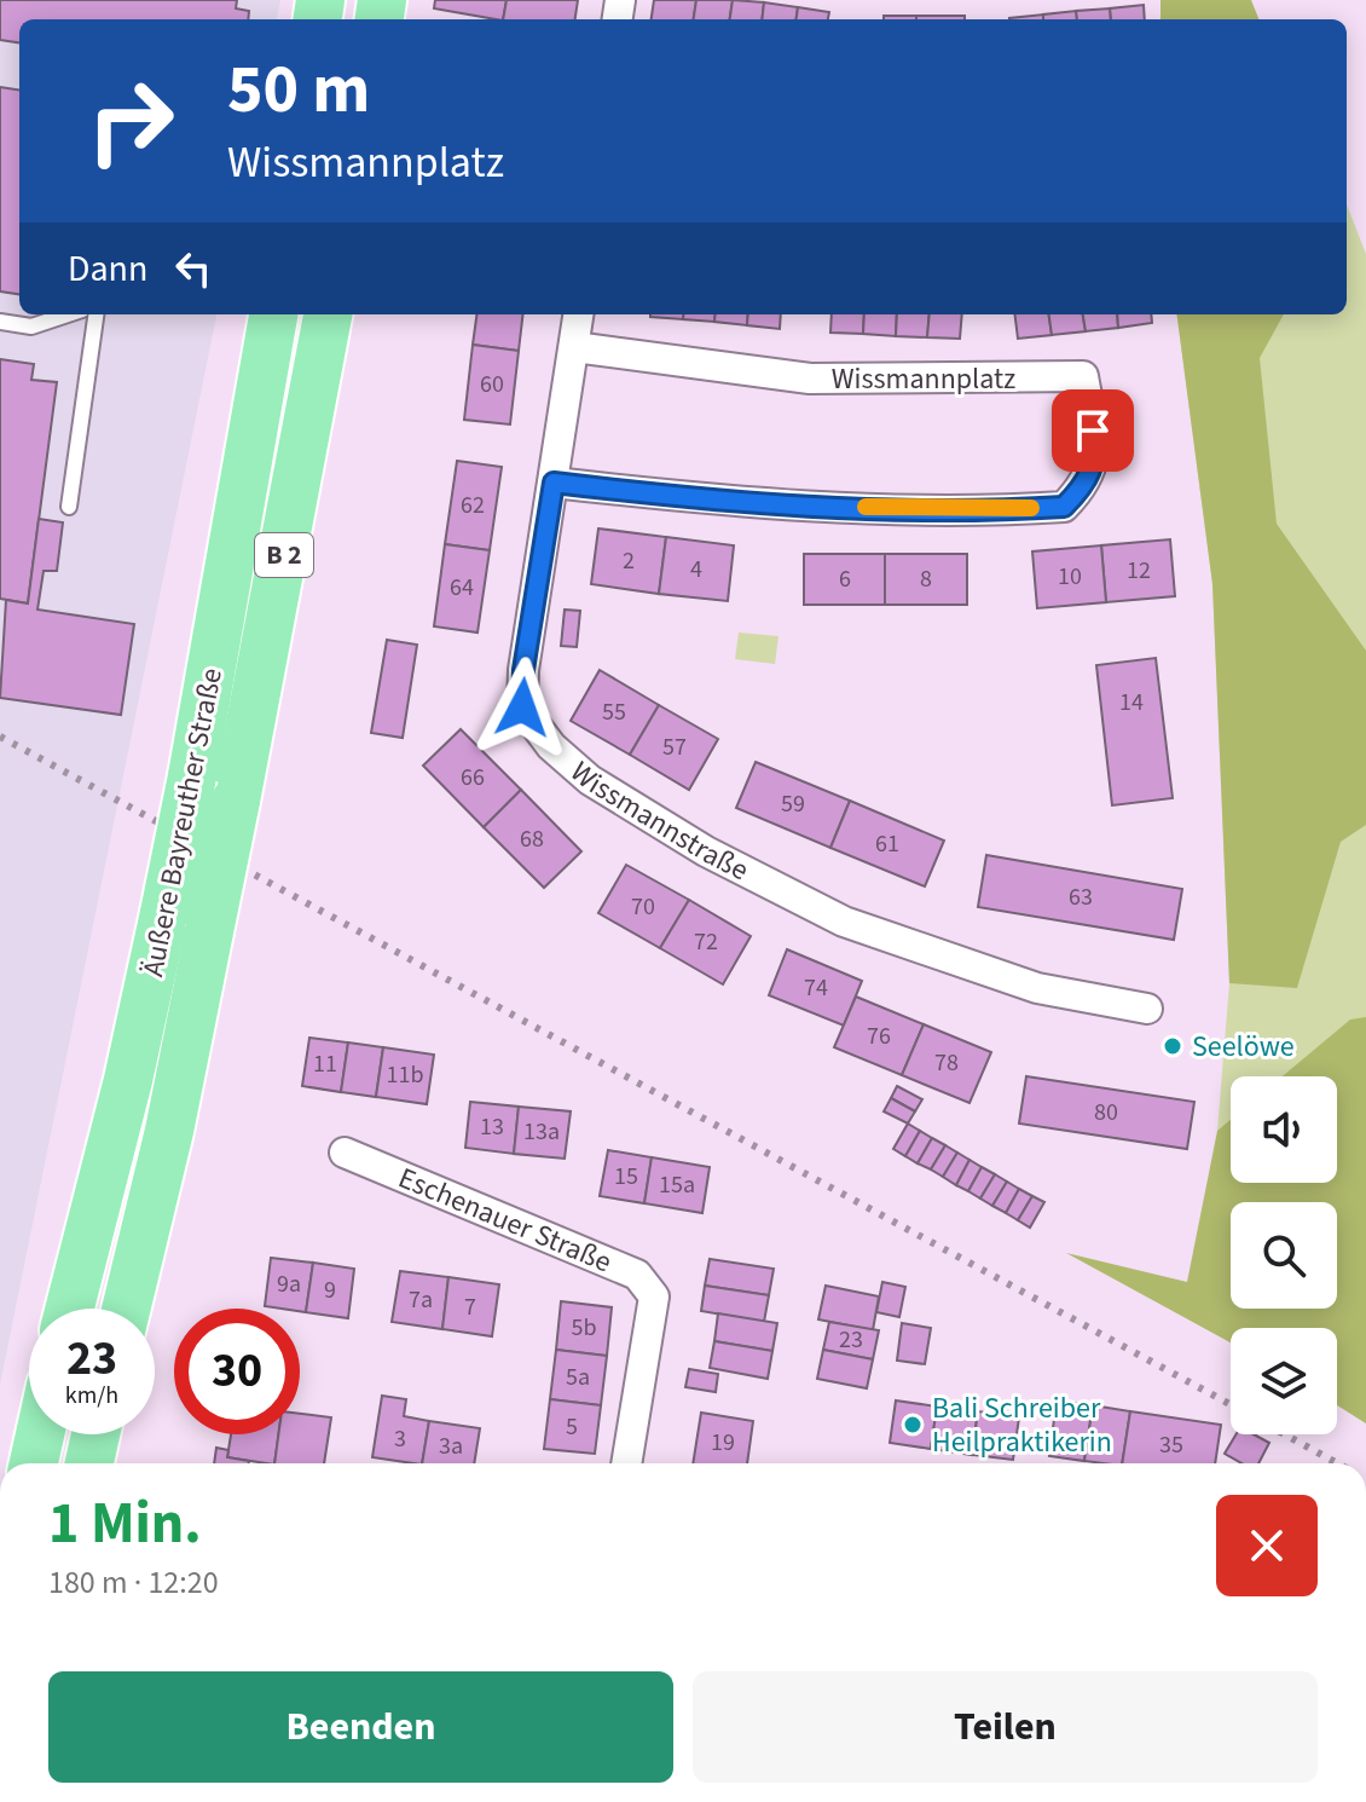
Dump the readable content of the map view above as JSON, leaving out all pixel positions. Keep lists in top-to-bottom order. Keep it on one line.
{"streets":{"main road":["B 2","Äußere Bayreuther Straße"],"street":["Wissmannplatz","Wissmannstraße","Eschenauer Straße"]},"crossings":[["Wissmannplatz","Wissmannstraße"]],"places":["Seelöwe","Bali Schreiber Heilpraktikerin"],"house_numbers":["60","62","2","4","12","10","6","8","64","14","55","57","66","59","68","61","63","70","72","74","76","78","11","11b","80","13","13a","15","15a","9a","9","7a","7","5b","23","5a","5","3","19","35","3a"],"page":{"turn":["50 m","Wissmannplatz"],"then":"Dann","speed":"23 km/h","limit":"30","heading":["1 Min.","180 m · 12:20"],"buttons":["Beenden","Teilen"]}}
